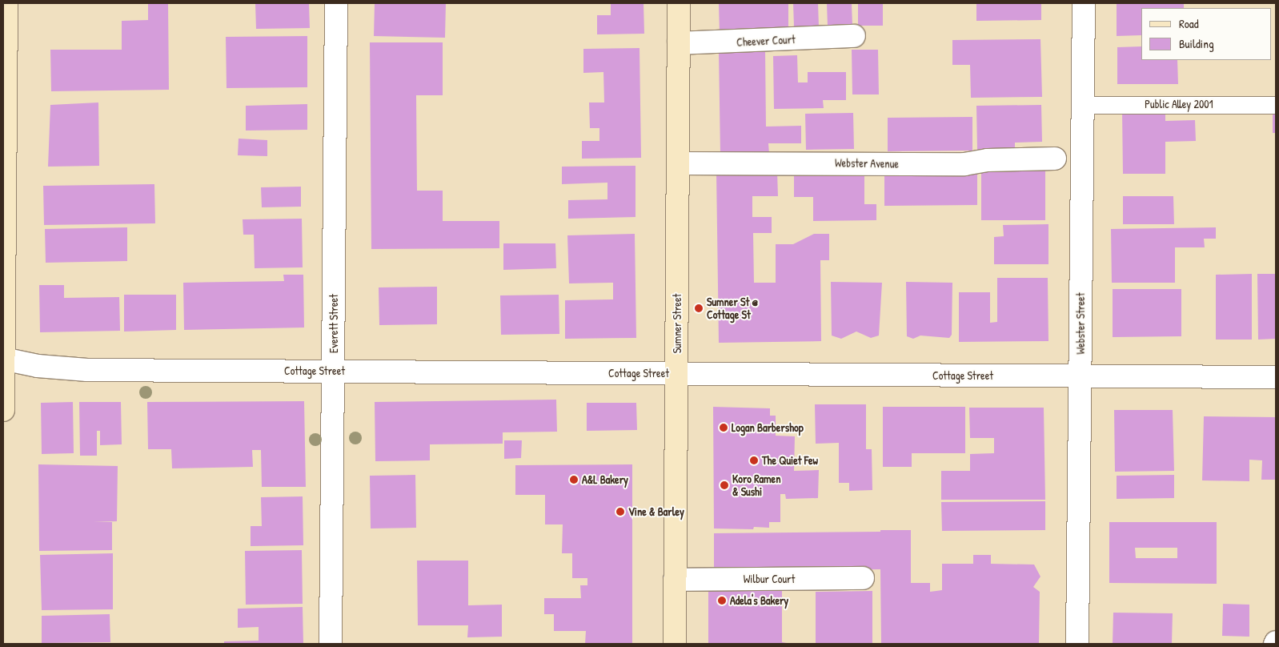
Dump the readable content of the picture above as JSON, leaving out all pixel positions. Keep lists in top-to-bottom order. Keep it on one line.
{"streets":{"main road":["Sumner Street"],"street":["Cheever Court","Webster Avenue","Everett Street","Webster Street","Cottage Street","Wilbur Court"],"lane":["Public Alley 2001"]},"crossings":[["Cheever Court","Sumner Street"],["Public Alley 2001","Webster Street"],["Webster Avenue","Sumner Street"],["Everett Street","Cottage Street"],["Sumner Street","Cottage Street"],["Sumner Street","Wilbur Court"],["Webster Street","Cottage Street"]],"places":["Sumner St @ Cottage St","Logan Barbershop","The Quiet Few","A&L Bakery","Koro Ramen & Sushi","Vine & Barley","Adela's Bakery"],"legend":["Road","Building"]}
